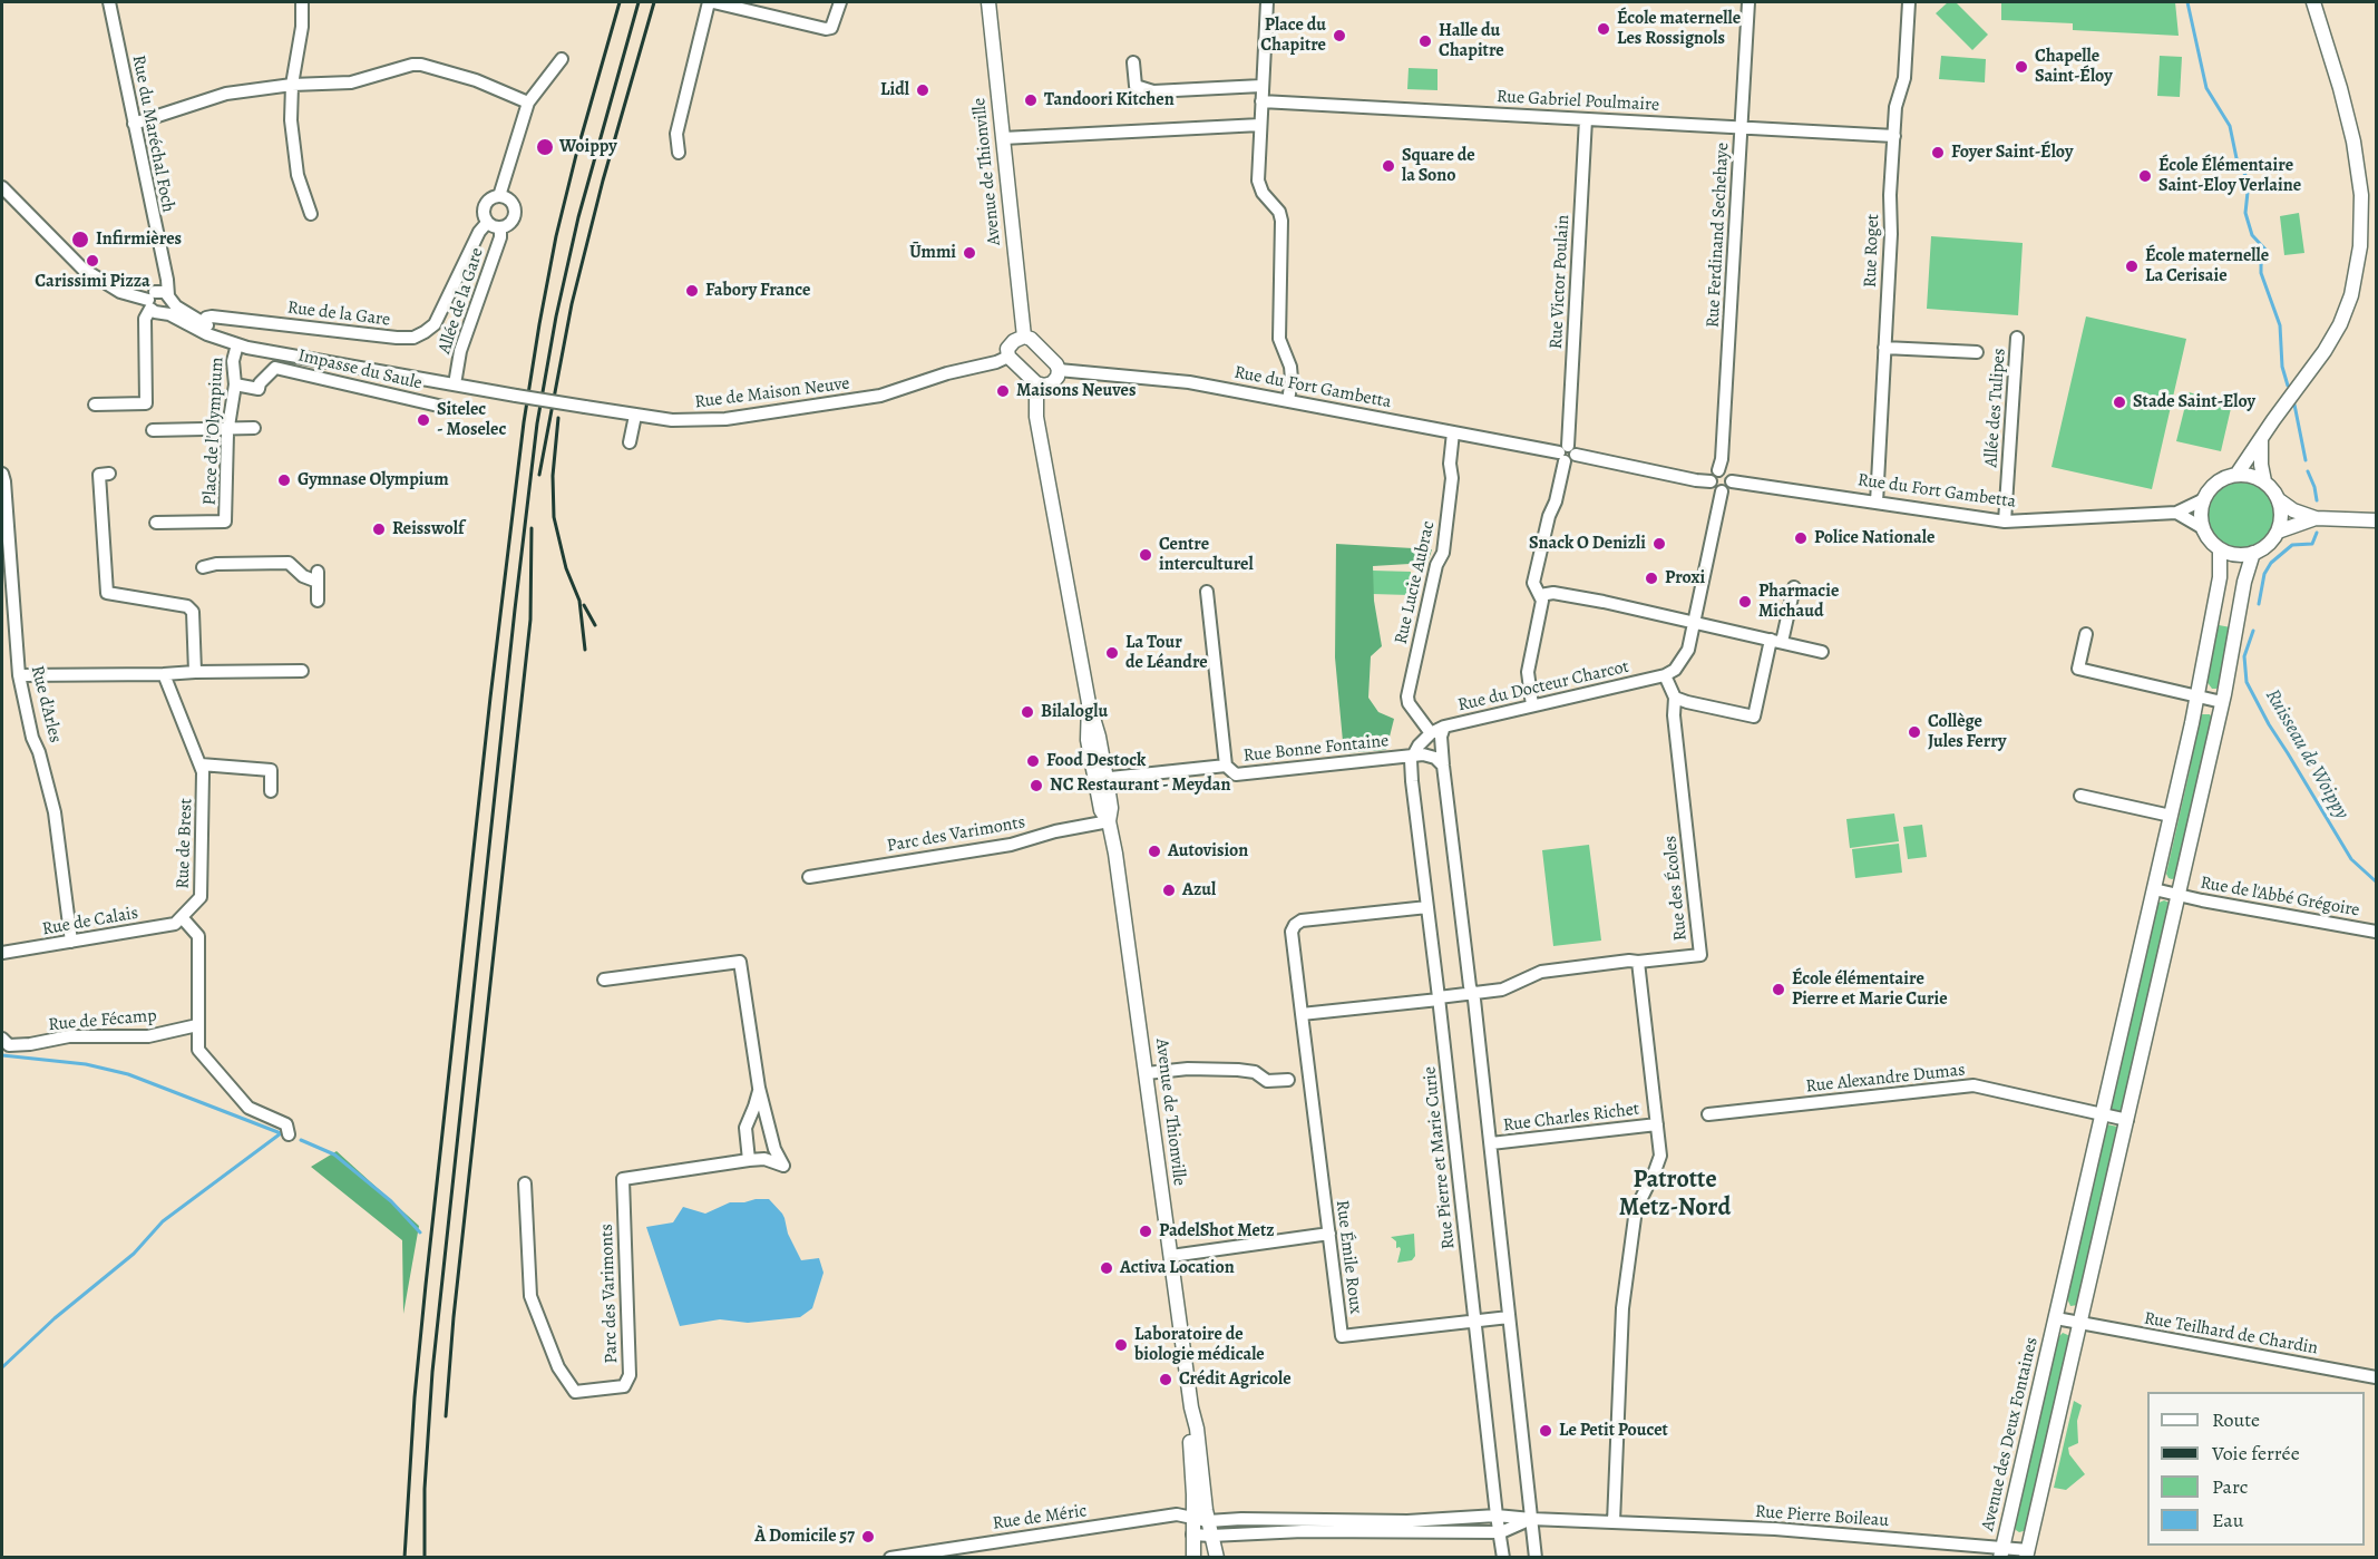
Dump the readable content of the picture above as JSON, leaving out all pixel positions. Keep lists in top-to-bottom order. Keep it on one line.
{"streets":{"main road":["Avenue de Thionville","Avenue des Deux Fontaines"],"street":["Rue Gabriel Poulmaire","Rue du Maréchal Foch","Rue Ferdinand Sechehaye","Rue Roget","Rue Victor Poulain","Allée de la Gare","Rue de la Gare","Impasse du Saule","Rue du Fort Gambetta","Rue de Maison Neuve","Allée des Tulipes","Place de l'Olympium","Rue Lucie Aubrac","Rue du Docteur Charcot","Rue d'Arles","Rue Bonne Fontaine","Parc des Varimonts","Rue de Brest","Rue des Écoles","Rue de l'Abbé Grégoire","Rue de Calais","Rue de Fécamp","Rue Alexandre Dumas","Rue Charles Richet","Rue Pierre et Marie Curie","Rue Émile Roux","Rue Teilhard de Chardin","Rue Pierre Boileau","Rue de Méric"]},"crossings":[["Rue Gabriel Poulmaire","Rue Ferdinand Sechehaye"],["Rue Gabriel Poulmaire","Rue Roget"],["Rue Gabriel Poulmaire","Rue Victor Poulain"],["Avenue de Thionville","Rue Bonne Fontaine"],["Avenue de Thionville","Parc des Varimonts"],["Avenue de Thionville","Rue Pierre Boileau"],["Avenue de Thionville","Rue de Méric"],["Rue Ferdinand Sechehaye","Rue du Fort Gambetta"],["Rue Roget","Rue du Fort Gambetta"],["Rue Victor Poulain","Rue du Fort Gambetta"],["Rue Victor Poulain","Rue du Docteur Charcot"],["Allée de la Gare","Rue de la Gare"],["Allée de la Gare","Rue de Maison Neuve"],["Impasse du Saule","Place de l'Olympium"],["Rue du Fort Gambetta","Allée des Tulipes"],["Rue du Fort Gambetta","Rue Lucie Aubrac"],["Rue du Fort Gambetta","Avenue des Deux Fontaines"],["Rue Lucie Aubrac","Rue du Docteur Charcot"],["Rue du Docteur Charcot","Rue des Écoles"],["Rue d'Arles","Rue de Calais"],["Rue Bonne Fontaine","Rue Pierre et Marie Curie"],["Rue de Brest","Rue de Calais"],["Rue Alexandre Dumas","Avenue des Deux Fontaines"],["Rue Pierre et Marie Curie","Rue Émile Roux"],["Rue Pierre et Marie Curie","Rue Pierre Boileau"],["Rue Teilhard de Chardin","Avenue des Deux Fontaines"],["Avenue des Deux Fontaines","Rue Pierre Boileau"],["Rue Pierre Boileau","Rue de Méric"]],"districts":["Patrotte Metz-Nord"],"water":["Ruisseau de Woippy"],"places":["École maternelle Les Rossignols","Place du Chapitre","Halle du Chapitre","Chapelle Saint-Éloy","Lidl","Tandoori Kitchen","Woippy","Foyer Saint-Éloy","Square de la Sono","École Élémentaire Saint-Eloy Verlaine","Infirmières","Ūmmi","Carissimi Pizza","École maternelle La Cerisaie","Fabory France","Maisons Neuves","Stade Saint-Eloy","Sitelec - Moselec","Gymnase Olympium","Reisswolf","Police Nationale","Snack O Denizli","Centre interculturel","Proxi","Pharmacie Michaud","La Tour de Léandre","Bilaloglu","Collège Jules Ferry","Food Destock","NC Restaurant - Meydan","Autovision","Azul","École élémentaire Pierre et Marie Curie","PadelShot Metz","Activa Location","Laboratoire de biologie médicale","Crédit Agricole","Le Petit Poucet","À Domicile 57"],"legend":["Route","Voie ferrée","Parc","Eau"]}
